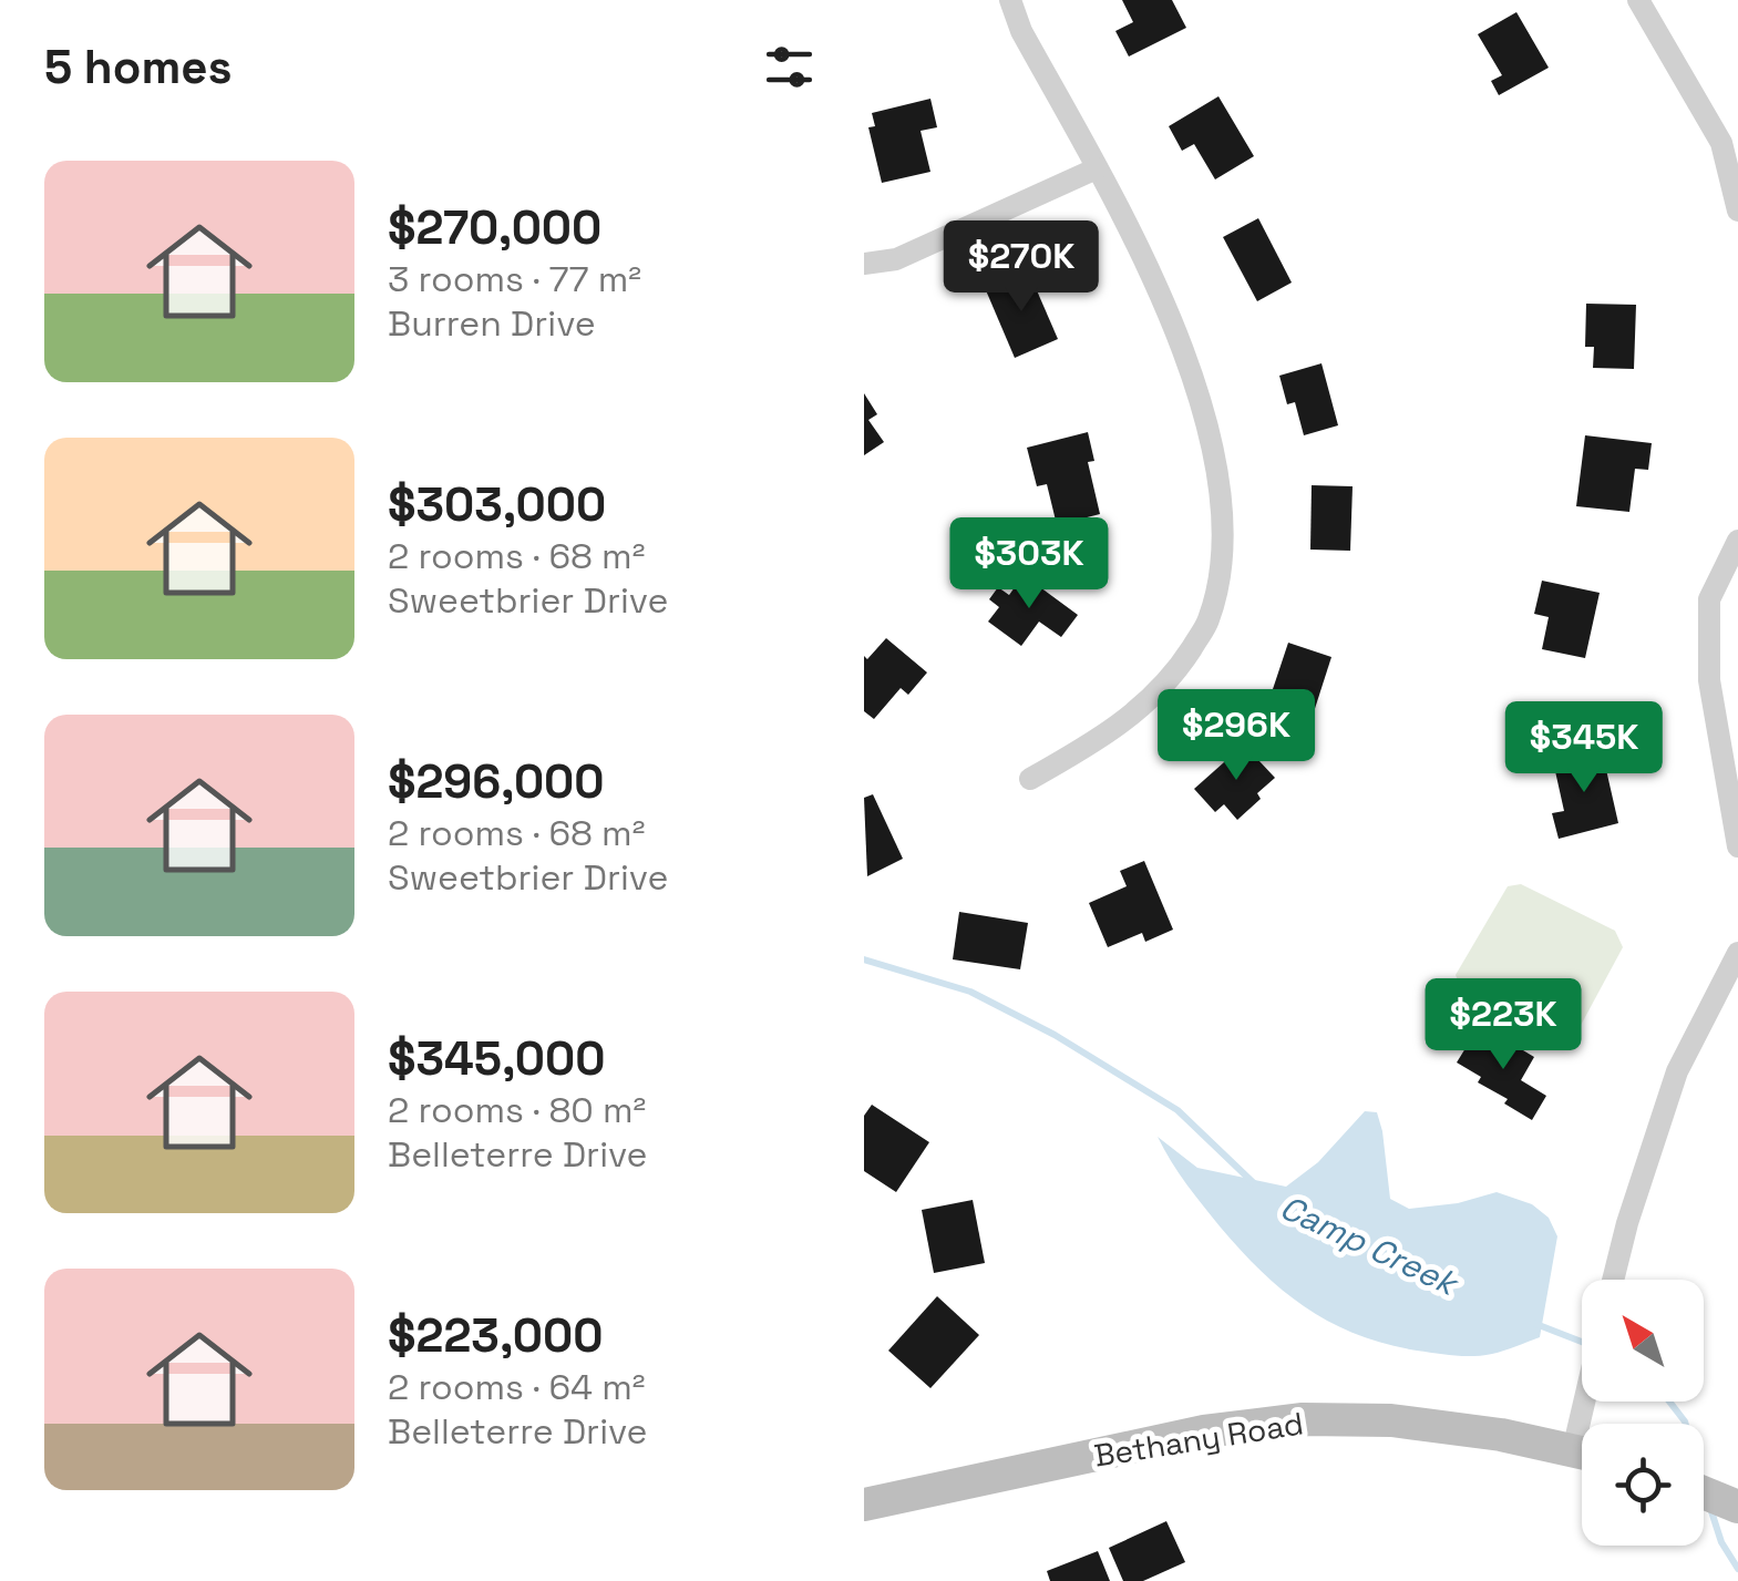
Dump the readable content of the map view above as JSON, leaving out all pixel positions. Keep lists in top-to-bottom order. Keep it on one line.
{"streets":{"street":["Bethany Road"]},"water":["Camp Creek"],"north":"top left","page":{"heading":"5 homes","list":[{"name":"$270,000","note":"3 rooms · 77 m² · Burren Drive"},{"name":"$303,000","note":"2 rooms · 68 m² · Sweetbrier Drive"},{"name":"$296,000","note":"2 rooms · 68 m² · Sweetbrier Drive"},{"name":"$345,000","note":"2 rooms · 80 m² · Belleterre Drive"},{"name":"$223,000","note":"2 rooms · 64 m² · Belleterre Drive"}],"price":["$270K","$303K","$296K","$345K","$223K"]}}
